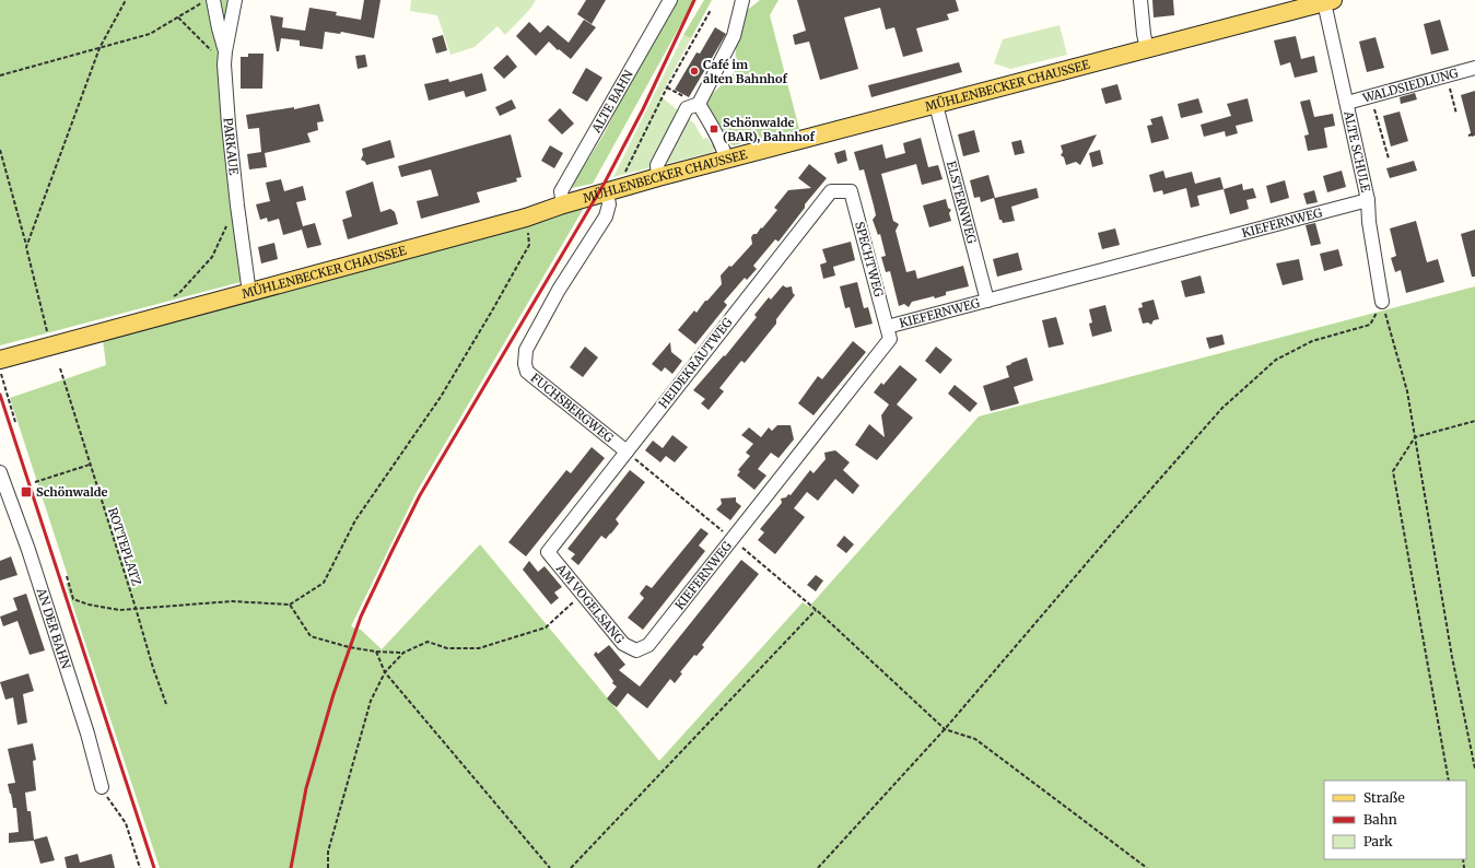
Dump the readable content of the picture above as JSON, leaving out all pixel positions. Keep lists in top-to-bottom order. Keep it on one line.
{"streets":{"main road":["MÜHLENBECKER CHAUSSEE"],"street":["WALDSIEDLUNG","ALTE BAHN","PARKAUE","ALTE SCHULE","ELSTERNWEG","KIEFERNWEG","SPECHTWEG","HEIDEKRAUTWEG","FUCHSBERGWEG","AM VOGELSANG","AN DER BAHN"],"path":["ROTTEPLATZ"]},"crossings":[["MÜHLENBECKER CHAUSSEE","ALTE BAHN"],["MÜHLENBECKER CHAUSSEE","PARKAUE"],["MÜHLENBECKER CHAUSSEE","ALTE SCHULE"],["MÜHLENBECKER CHAUSSEE","ELSTERNWEG"],["MÜHLENBECKER CHAUSSEE","FUCHSBERGWEG"],["WALDSIEDLUNG","ALTE SCHULE"],["ALTE SCHULE","KIEFERNWEG"],["ELSTERNWEG","KIEFERNWEG"],["KIEFERNWEG","SPECHTWEG"],["KIEFERNWEG","AM VOGELSANG"],["SPECHTWEG","HEIDEKRAUTWEG"],["HEIDEKRAUTWEG","FUCHSBERGWEG"],["HEIDEKRAUTWEG","AM VOGELSANG"]],"places":{"other":["Café im alten Bahnhof"],"transit":["Schönwalde (BAR), Bahnhof","Schönwalde"]},"legend":["Straße","Bahn","Park"]}
